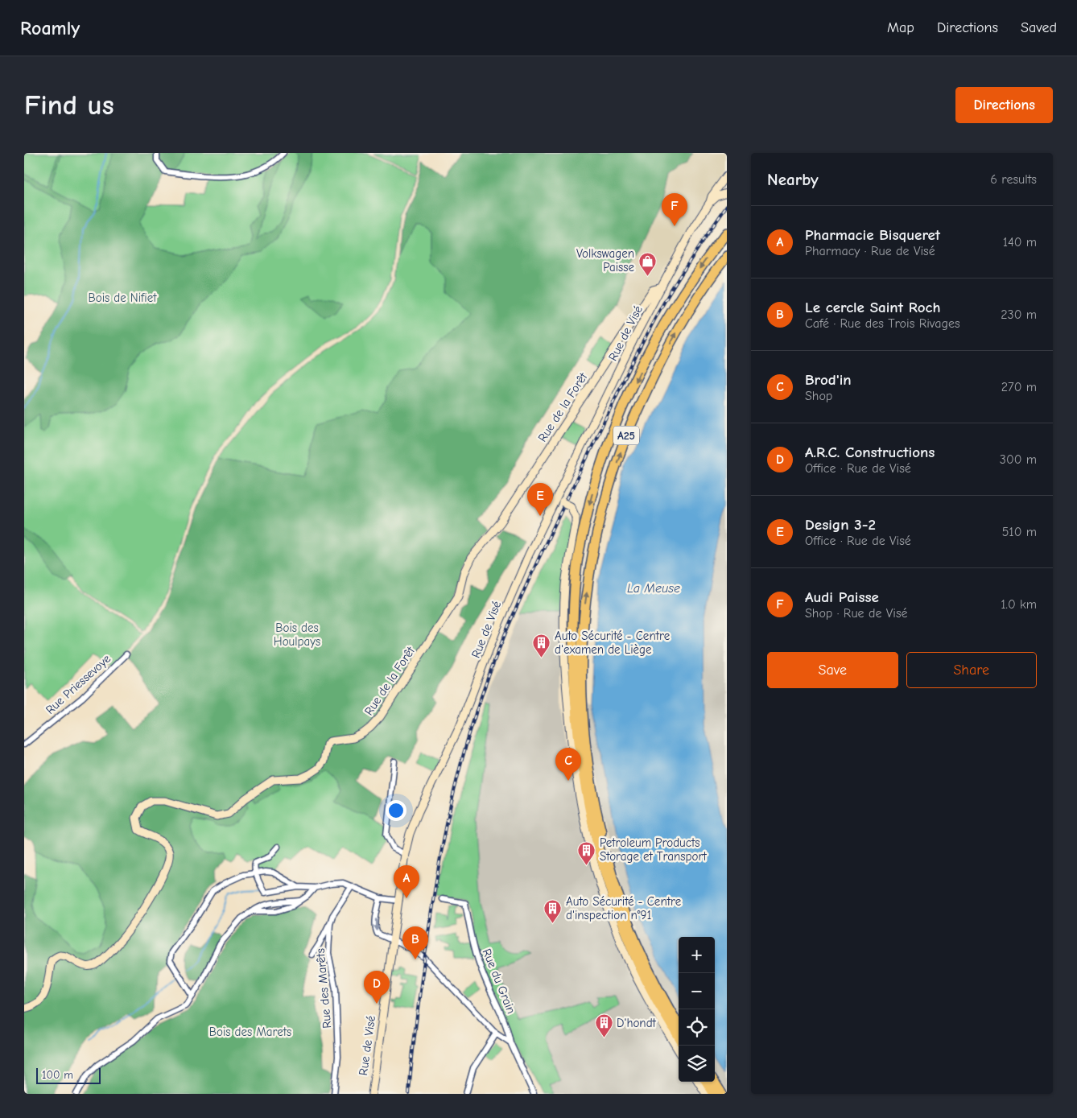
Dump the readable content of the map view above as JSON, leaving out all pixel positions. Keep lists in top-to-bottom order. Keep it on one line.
{"streets":{"highway":["A25"],"main road":["Rue de Visé","Rue de la Forêt"],"street":["Rue Priessevoye","Rue du Grain","Rue des Marêts"]},"crossings":[["Rue de Visé","Rue de la Forêt"]],"water":["La Meuse"],"parks":["Bois de Nifiet","Bois des Houlpays","Bois des Marets"],"places":{"shop":["Volkswagen Paisse"],"building":["Auto Sécurité - Centre d'examen de Liège","Petroleum Products Storage et Transport","Auto Sécurité - Centre d'inspection n°91","D'hondt"]},"scale_bar":"100 m","page":{"header":"Roamly","nav":["Map","Directions","Saved"],"buttons":["Directions",["Save","Share"]],"title":"Find us","heading":["Nearby","6 results"],"pins":["F","E","C","A","B","D"],"list":[{"mark":"A","name":"Pharmacie Bisqueret","note":"Pharmacy · Rue de Visé","value":"140 m"},{"mark":"B","name":"Le cercle Saint Roch","note":"Café · Rue des Trois Rivages","value":"230 m"},{"mark":"C","name":"Brod'in","note":"Shop","value":"270 m"},{"mark":"D","name":"A.R.C. Constructions","note":"Office · Rue de Visé","value":"300 m"},{"mark":"E","name":"Design 3-2","note":"Office · Rue de Visé","value":"510 m"},{"mark":"F","name":"Audi Paisse","note":"Shop · Rue de Visé","value":"1.0 km"}],"map_buttons":["+","−"],"scale":"100 m"}}
